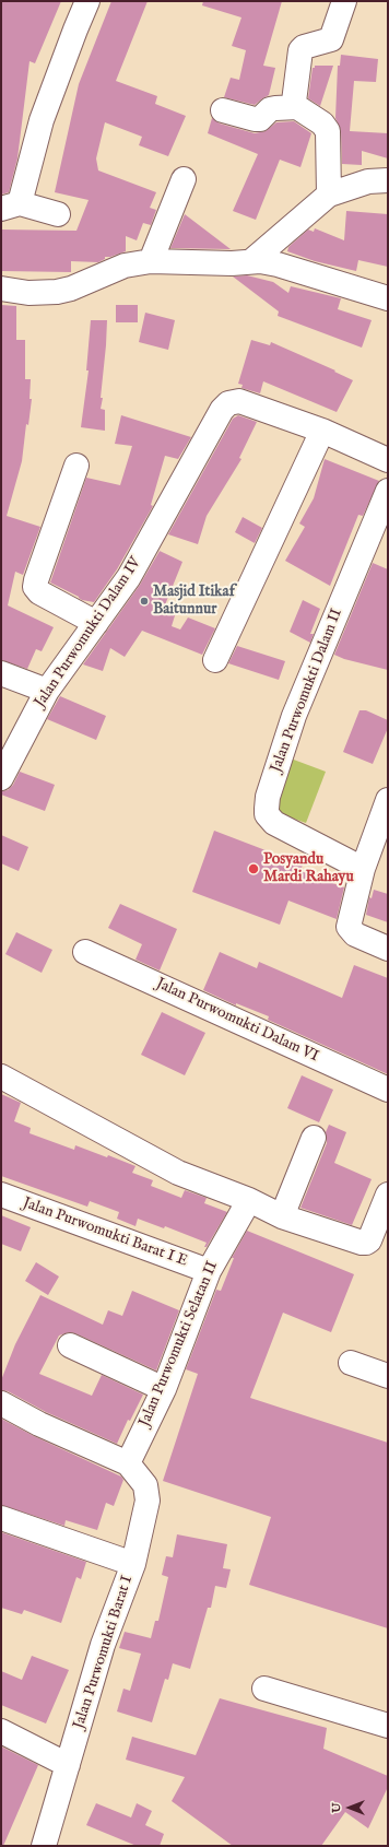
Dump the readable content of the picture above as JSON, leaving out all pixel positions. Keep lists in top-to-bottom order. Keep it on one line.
{"streets":{"street":["Jalan Purwomukti Dalam IV","Jalan Purwomukti Dalam II","Jalan Purwomukti Dalam VI","Jalan Purwomukti Barat I E","Jalan Purwomukti Selatan II","Jalan Purwomukti Barat I"]},"crossings":[["Jalan Purwomukti Barat I E","Jalan Purwomukti Selatan II"],["Jalan Purwomukti Selatan II","Jalan Purwomukti Barat I"]],"places":["Masjid Itikaf Baitunnur","Posyandu Mardi Rahayu"],"north":"left"}
